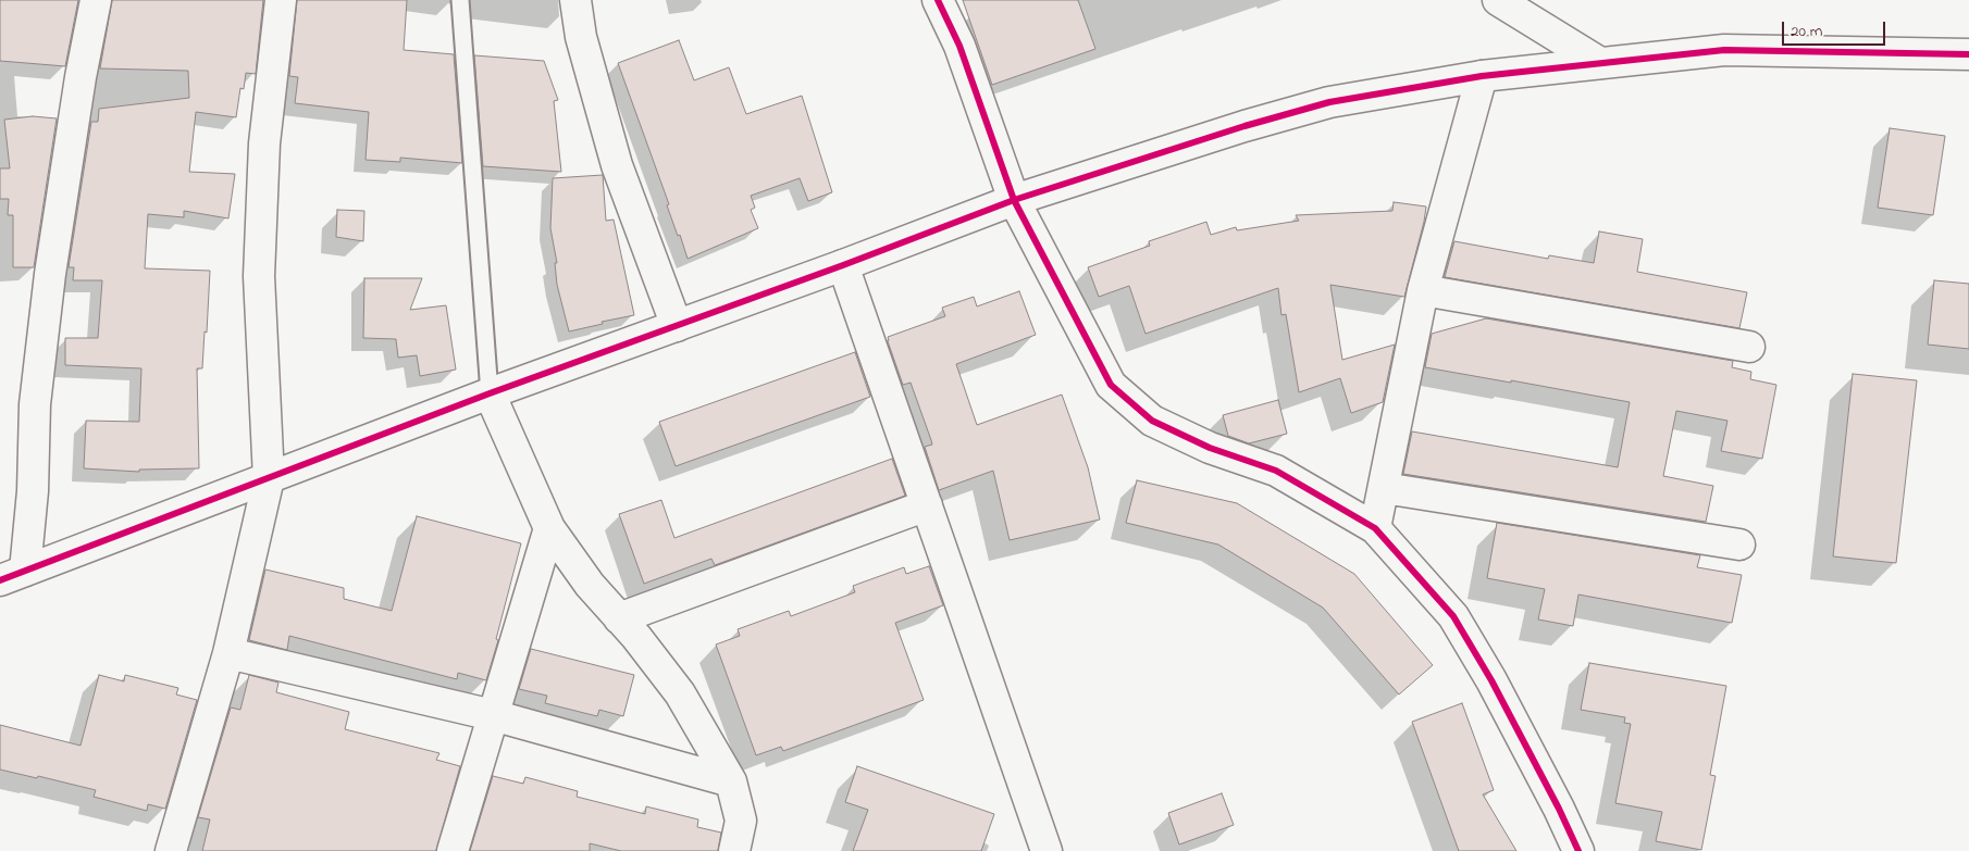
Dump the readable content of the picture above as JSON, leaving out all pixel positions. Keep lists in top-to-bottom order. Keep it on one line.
{"scale_bar":"20 m"}
